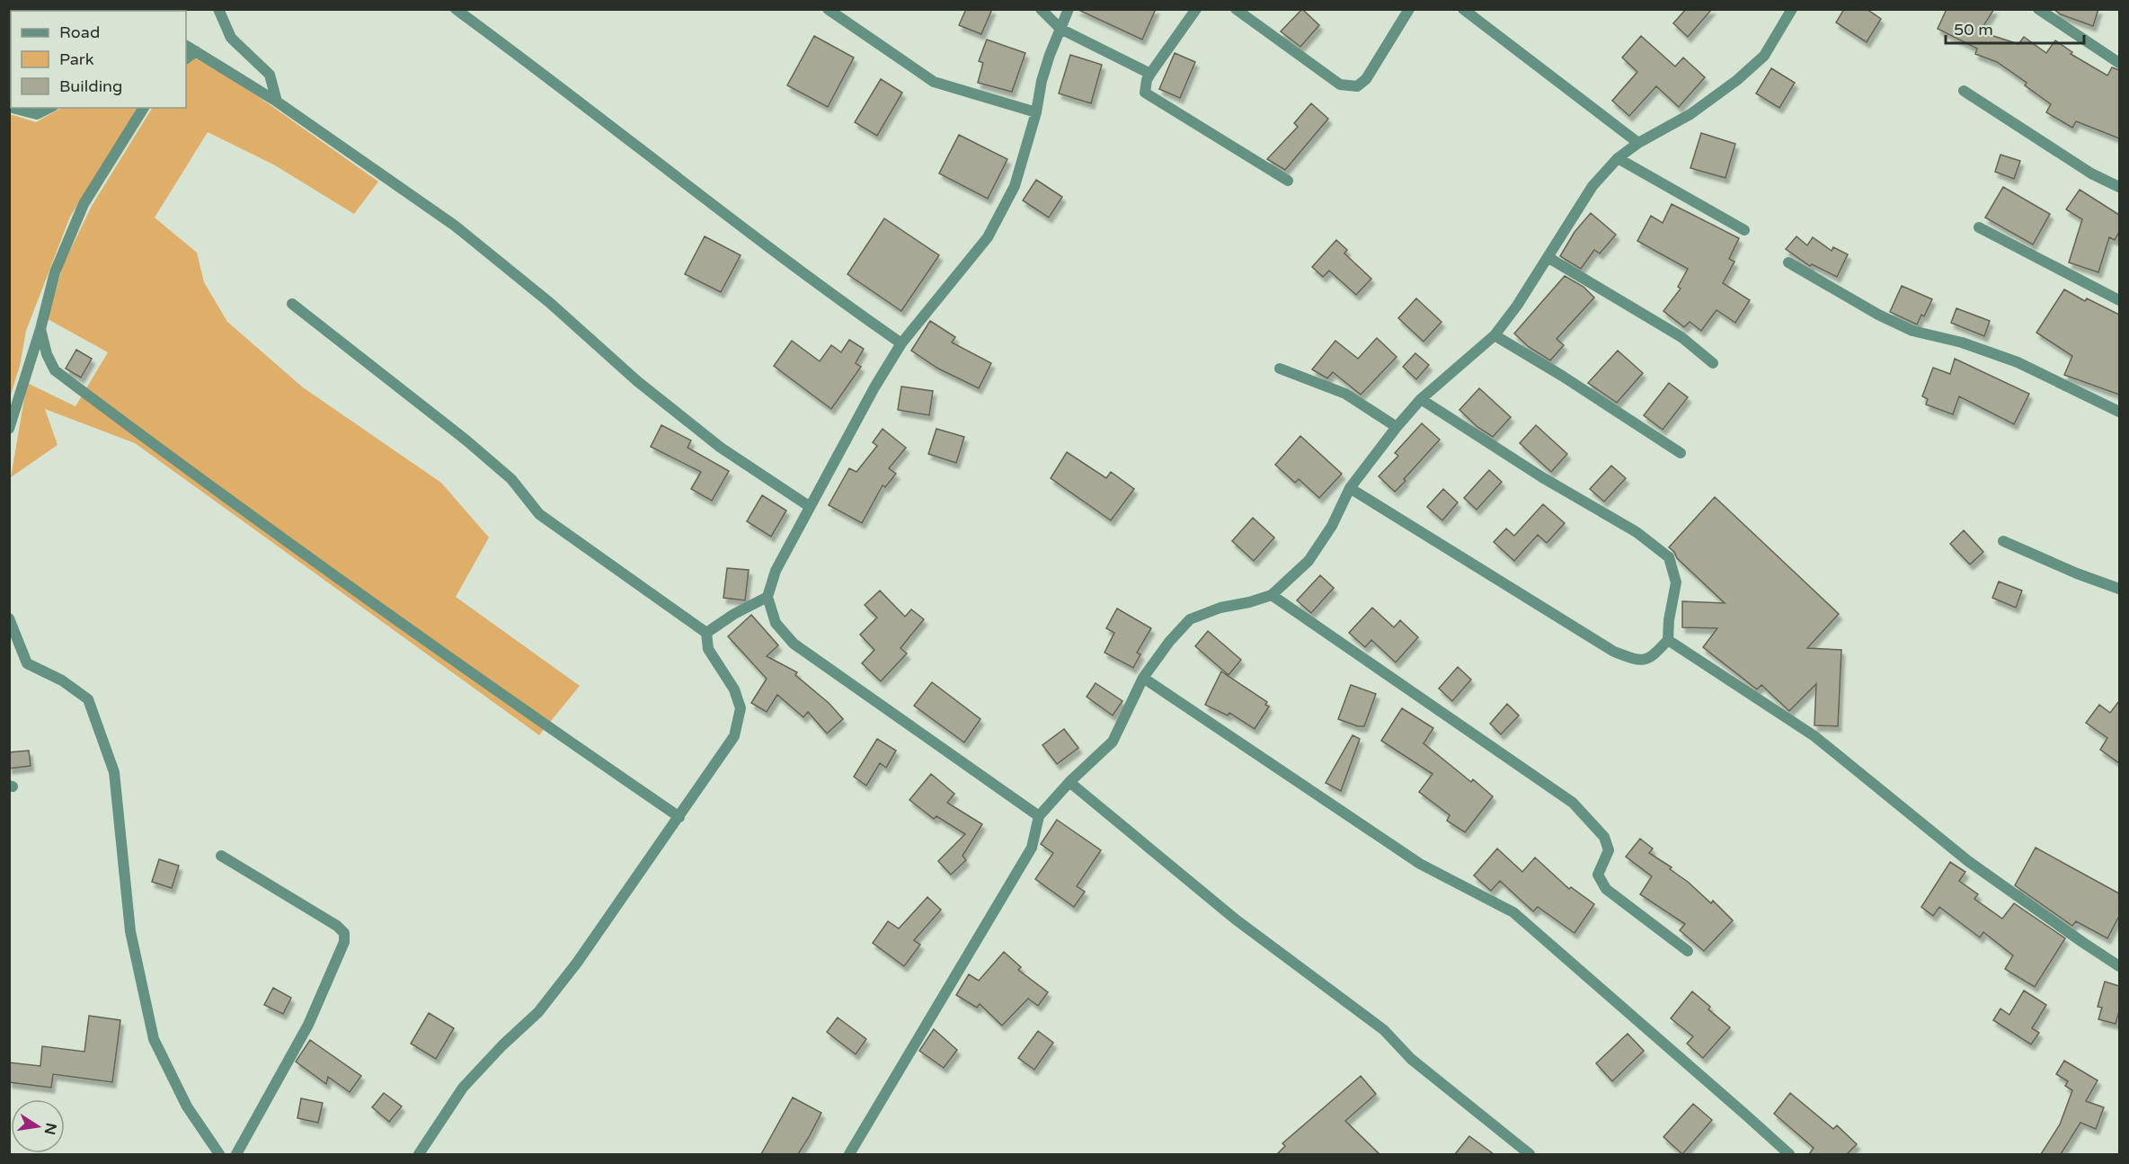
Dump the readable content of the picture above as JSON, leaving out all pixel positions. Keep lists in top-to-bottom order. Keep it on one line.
{"legend":["Road","Park","Building"],"scale_bar":"50 m","north":"right"}
